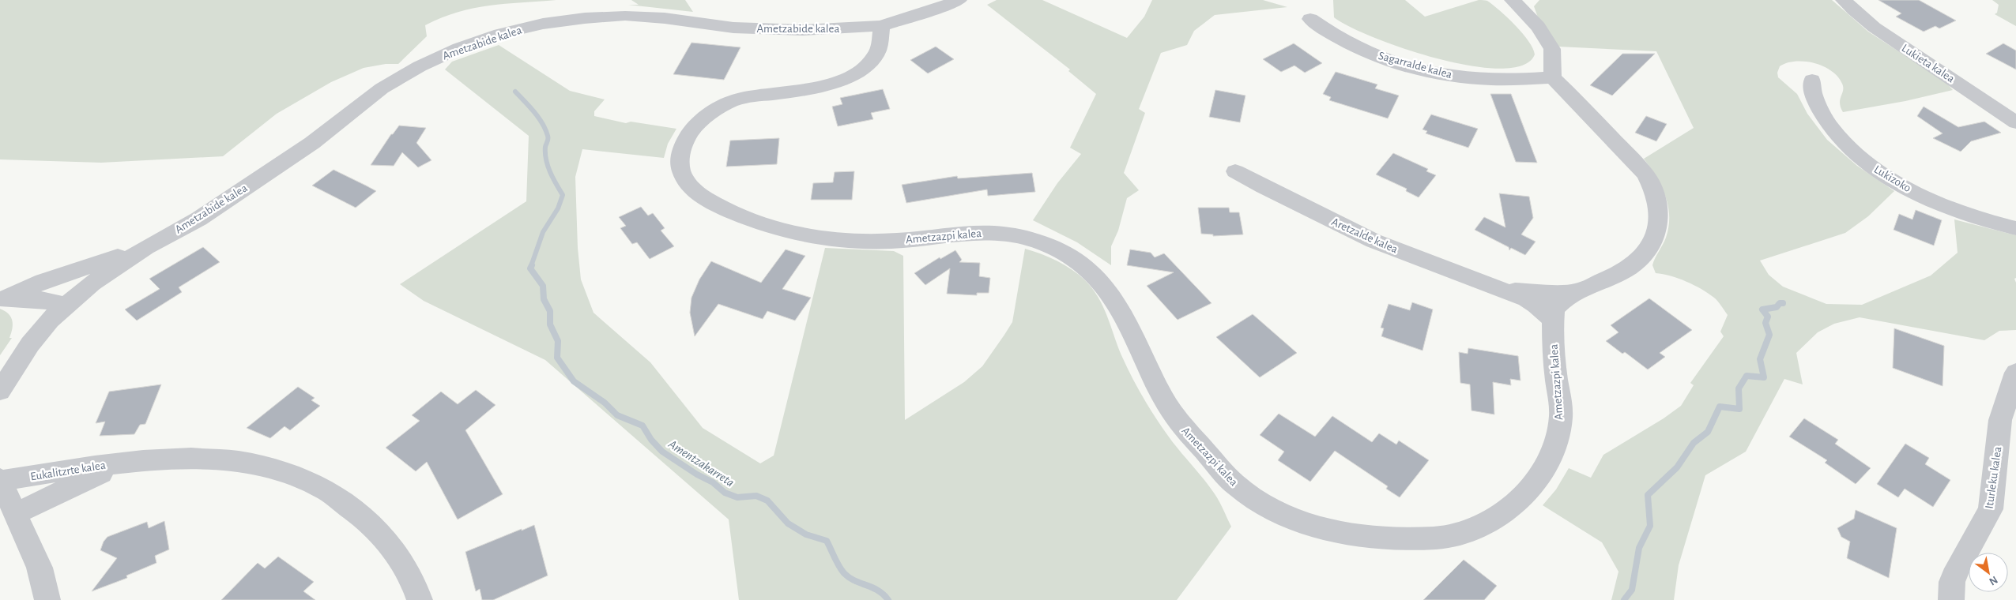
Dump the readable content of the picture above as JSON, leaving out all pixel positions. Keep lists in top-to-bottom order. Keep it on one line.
{"streets":{"street":["Ametzabide kalea","Lukieta kalea","Sagarralde kalea","Lukizoko","Aretzalde kalea","Ametzazpi kalea","Eukalitzrte kalea","Iturleku kalea"]},"crossings":[["Ametzabide kalea","Ametzazpi kalea"],["Sagarralde kalea","Ametzazpi kalea"],["Aretzalde kalea","Ametzazpi kalea"]],"water":["Amentzakarreta"],"north":"bottom right"}
